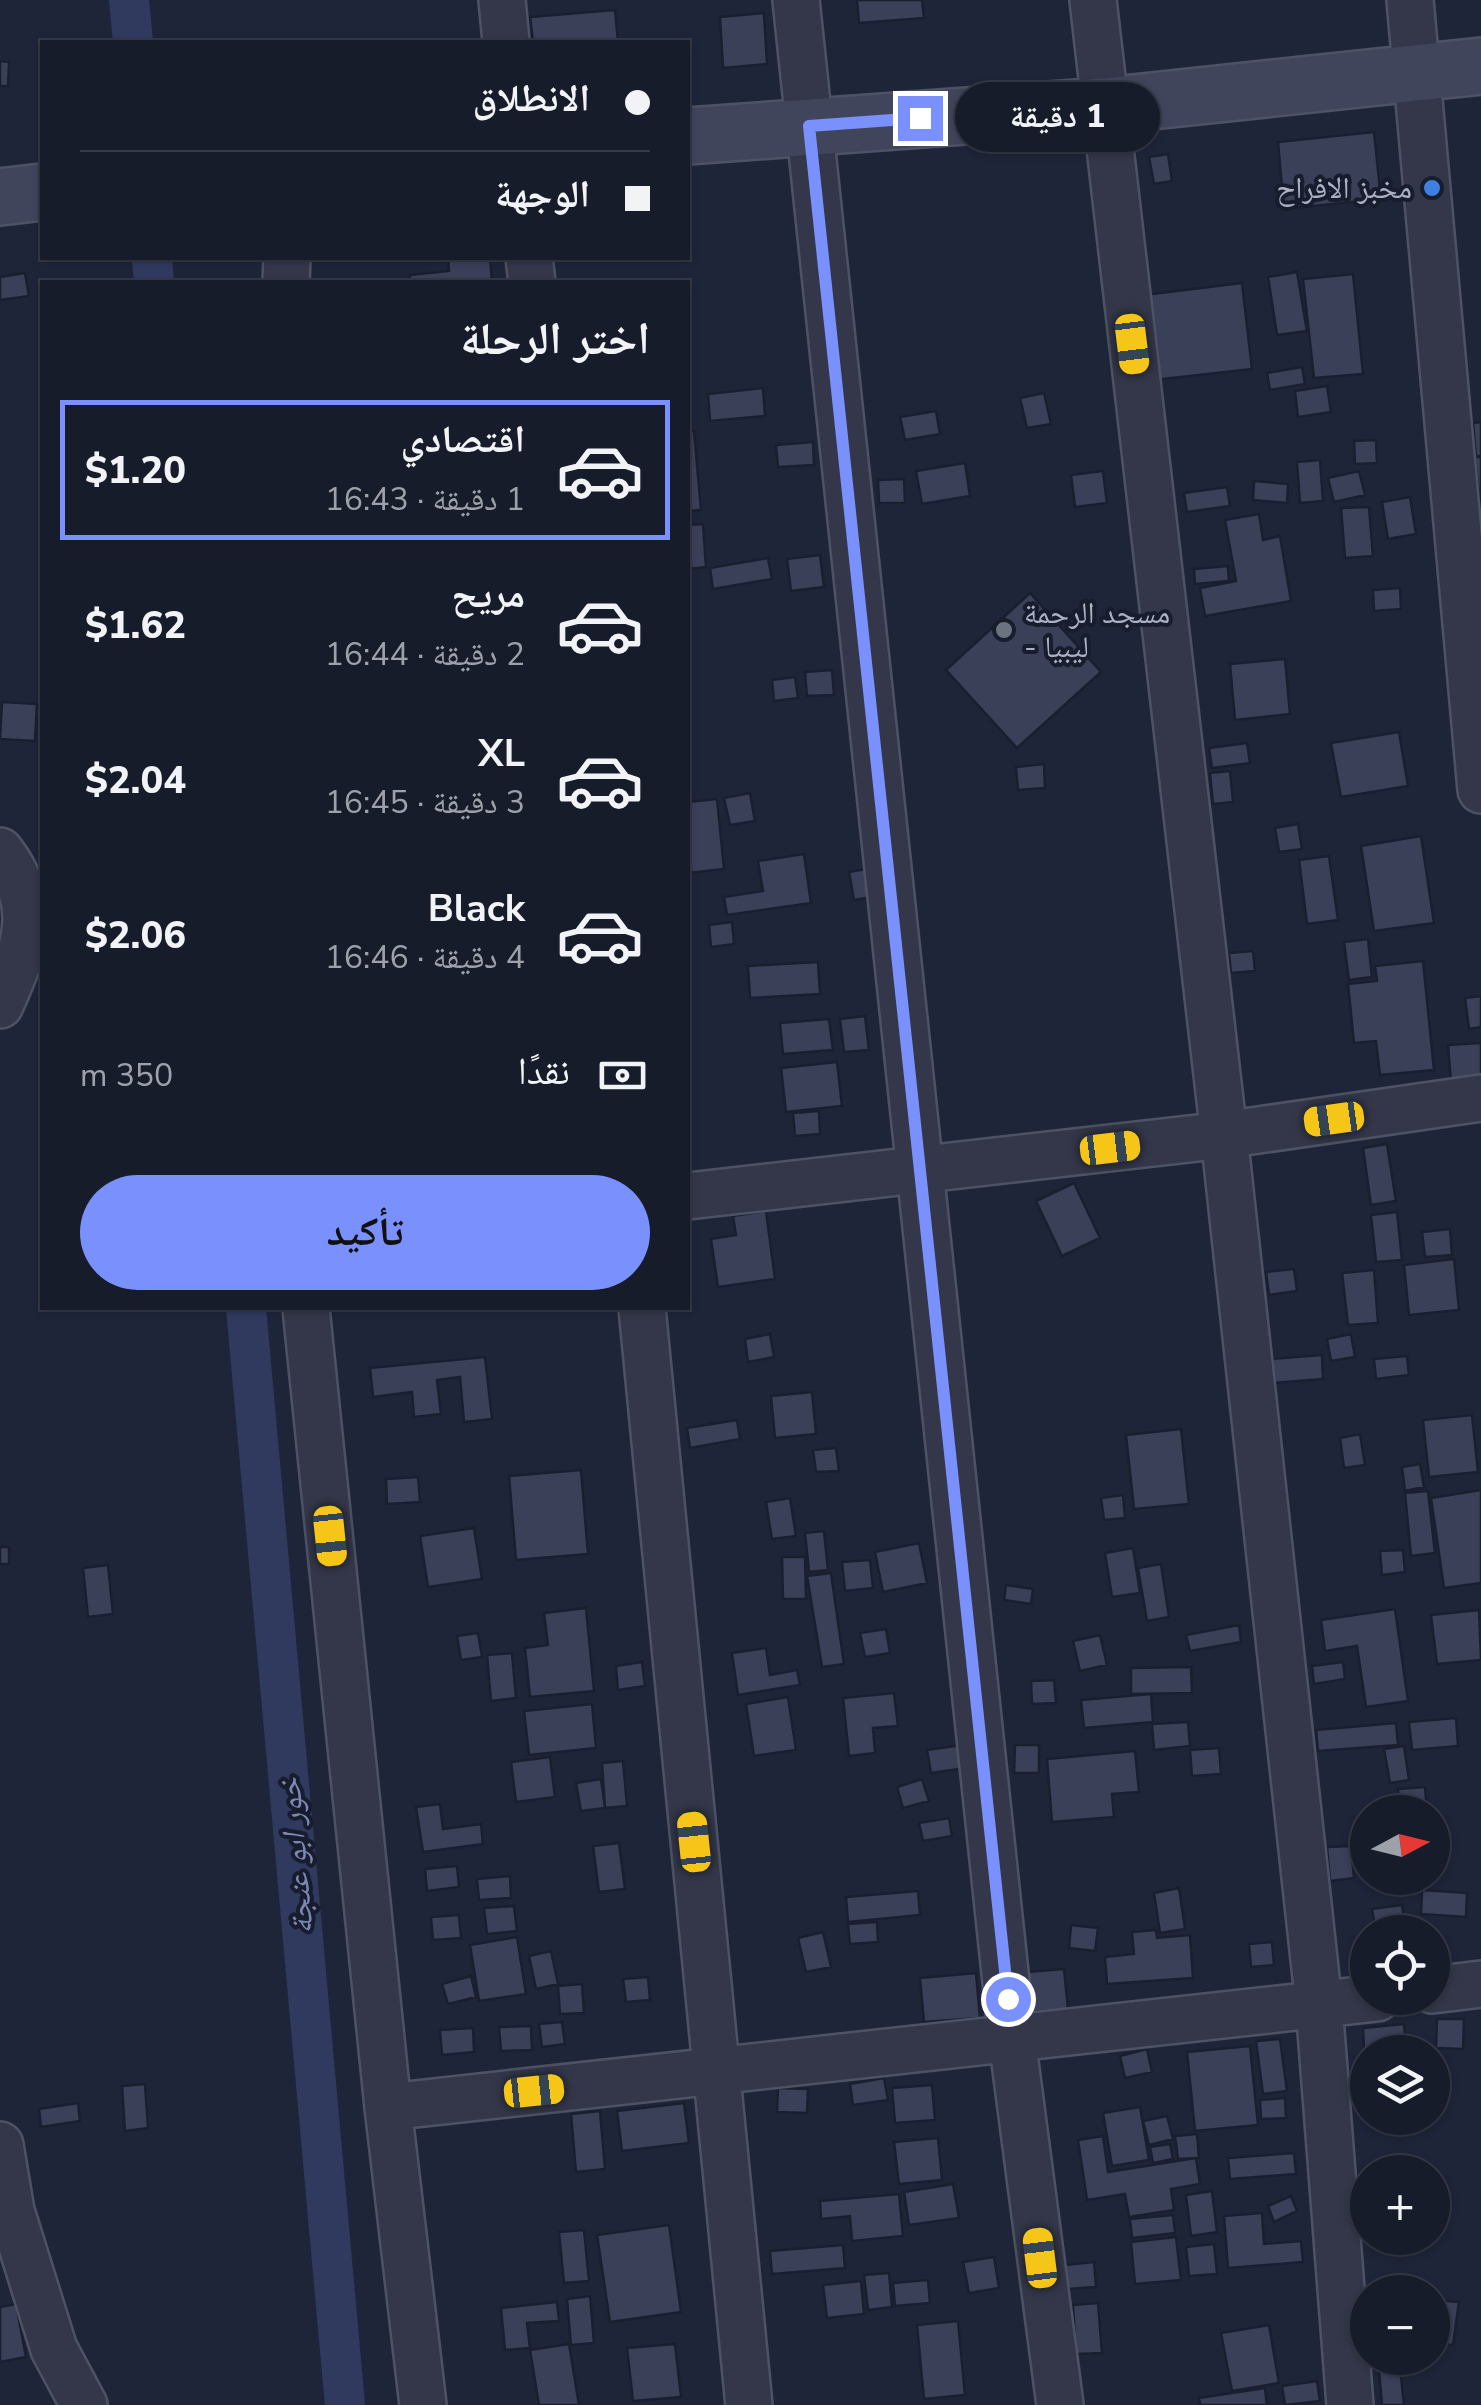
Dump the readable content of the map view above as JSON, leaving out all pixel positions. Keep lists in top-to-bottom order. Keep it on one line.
{"water":["خور ابو عنجة"],"places":["مخبز الافراح","مسجد الرحمة - ليبيا"],"north":"right","page":{"banner":["الانطلاق","الوجهة"],"bubble":"1 دقيقة","heading":"اختر الرحلة","list":[{"name":"اقتصادي","note":"1 دقيقة · 16:43","value":"$1.20"},{"name":"مريح","note":"2 دقيقة · 16:44","value":"$1.62"},{"name":"XL","note":"3 دقيقة · 16:45","value":"$2.04"},{"name":"Black","note":"4 دقيقة · 16:46","value":"$2.06"}],"pay":["نقدًا","350 m"],"buttons":"تأكيد","map_buttons":["+","−"]}}
